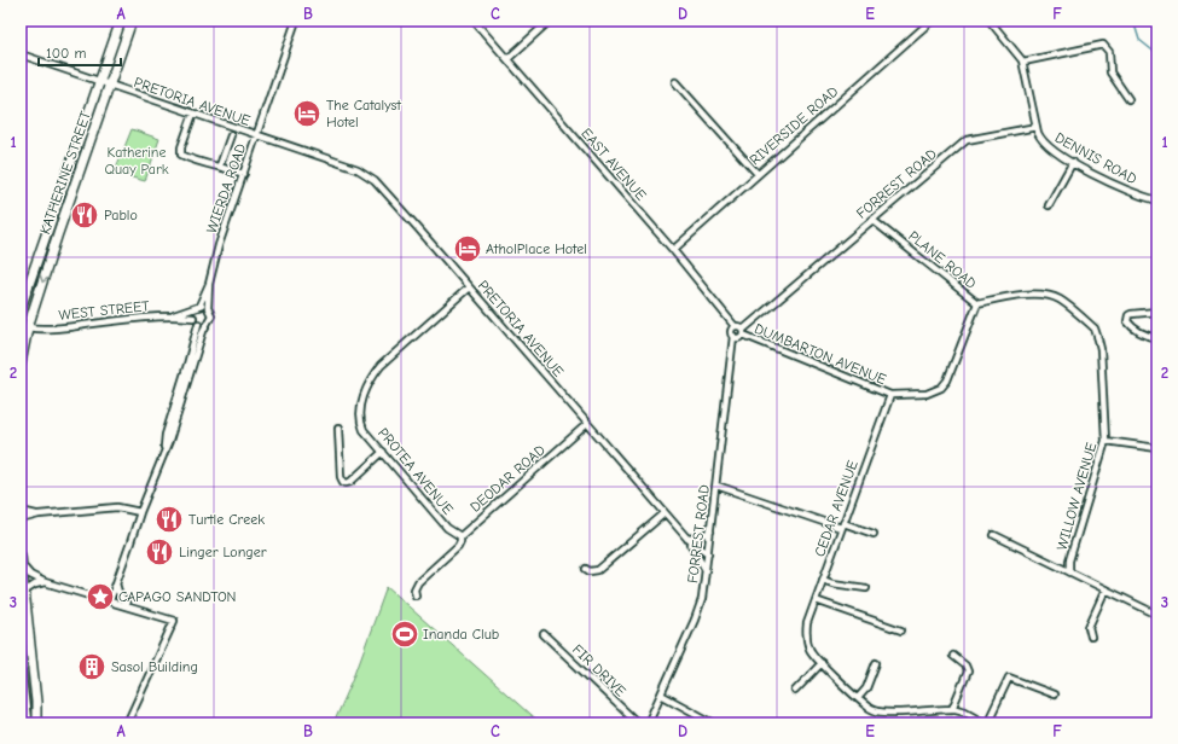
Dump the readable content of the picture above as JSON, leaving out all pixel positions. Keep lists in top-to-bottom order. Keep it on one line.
{"streets":{"main road":["KATHERINE STREET"],"street":["PRETORIA AVENUE","RIVERSIDE ROAD","DENNIS ROAD","EAST AVENUE","FORREST ROAD","WIERDA ROAD","PLANE ROAD","WEST STREET","DUMBARTON AVENUE","PROTEA AVENUE","DEODAR ROAD","WILLOW AVENUE","CEDAR AVENUE","FIR DRIVE"]},"crossings":[["PRETORIA AVENUE","KATHERINE STREET"],["PRETORIA AVENUE","FORREST ROAD"],["PRETORIA AVENUE","WIERDA ROAD"],["PRETORIA AVENUE","PROTEA AVENUE"],["PRETORIA AVENUE","DEODAR ROAD"],["RIVERSIDE ROAD","EAST AVENUE"],["DENNIS ROAD","FORREST ROAD"],["EAST AVENUE","FORREST ROAD"],["EAST AVENUE","DUMBARTON AVENUE"],["KATHERINE STREET","WEST STREET"],["FORREST ROAD","PLANE ROAD"],["FORREST ROAD","DUMBARTON AVENUE"],["WIERDA ROAD","WEST STREET"],["PLANE ROAD","DUMBARTON AVENUE"],["PLANE ROAD","WILLOW AVENUE"],["DUMBARTON AVENUE","CEDAR AVENUE"],["PROTEA AVENUE","DEODAR ROAD"]],"parks":["Katherine Quay Park"],"places":{"hotel":["The Catalyst Hotel","AtholPlace Hotel"],"restaurant":["Pablo","Turtle Creek","Linger Longer"],"place":["CAPAGO SANDTON"],"sports":["Inanda Club"],"building":["Sasol Building"]},"scale_bar":"100 m","grid":{"columns":["A","B","C","D","E","F"],"rows":["1","2","3"]}}
